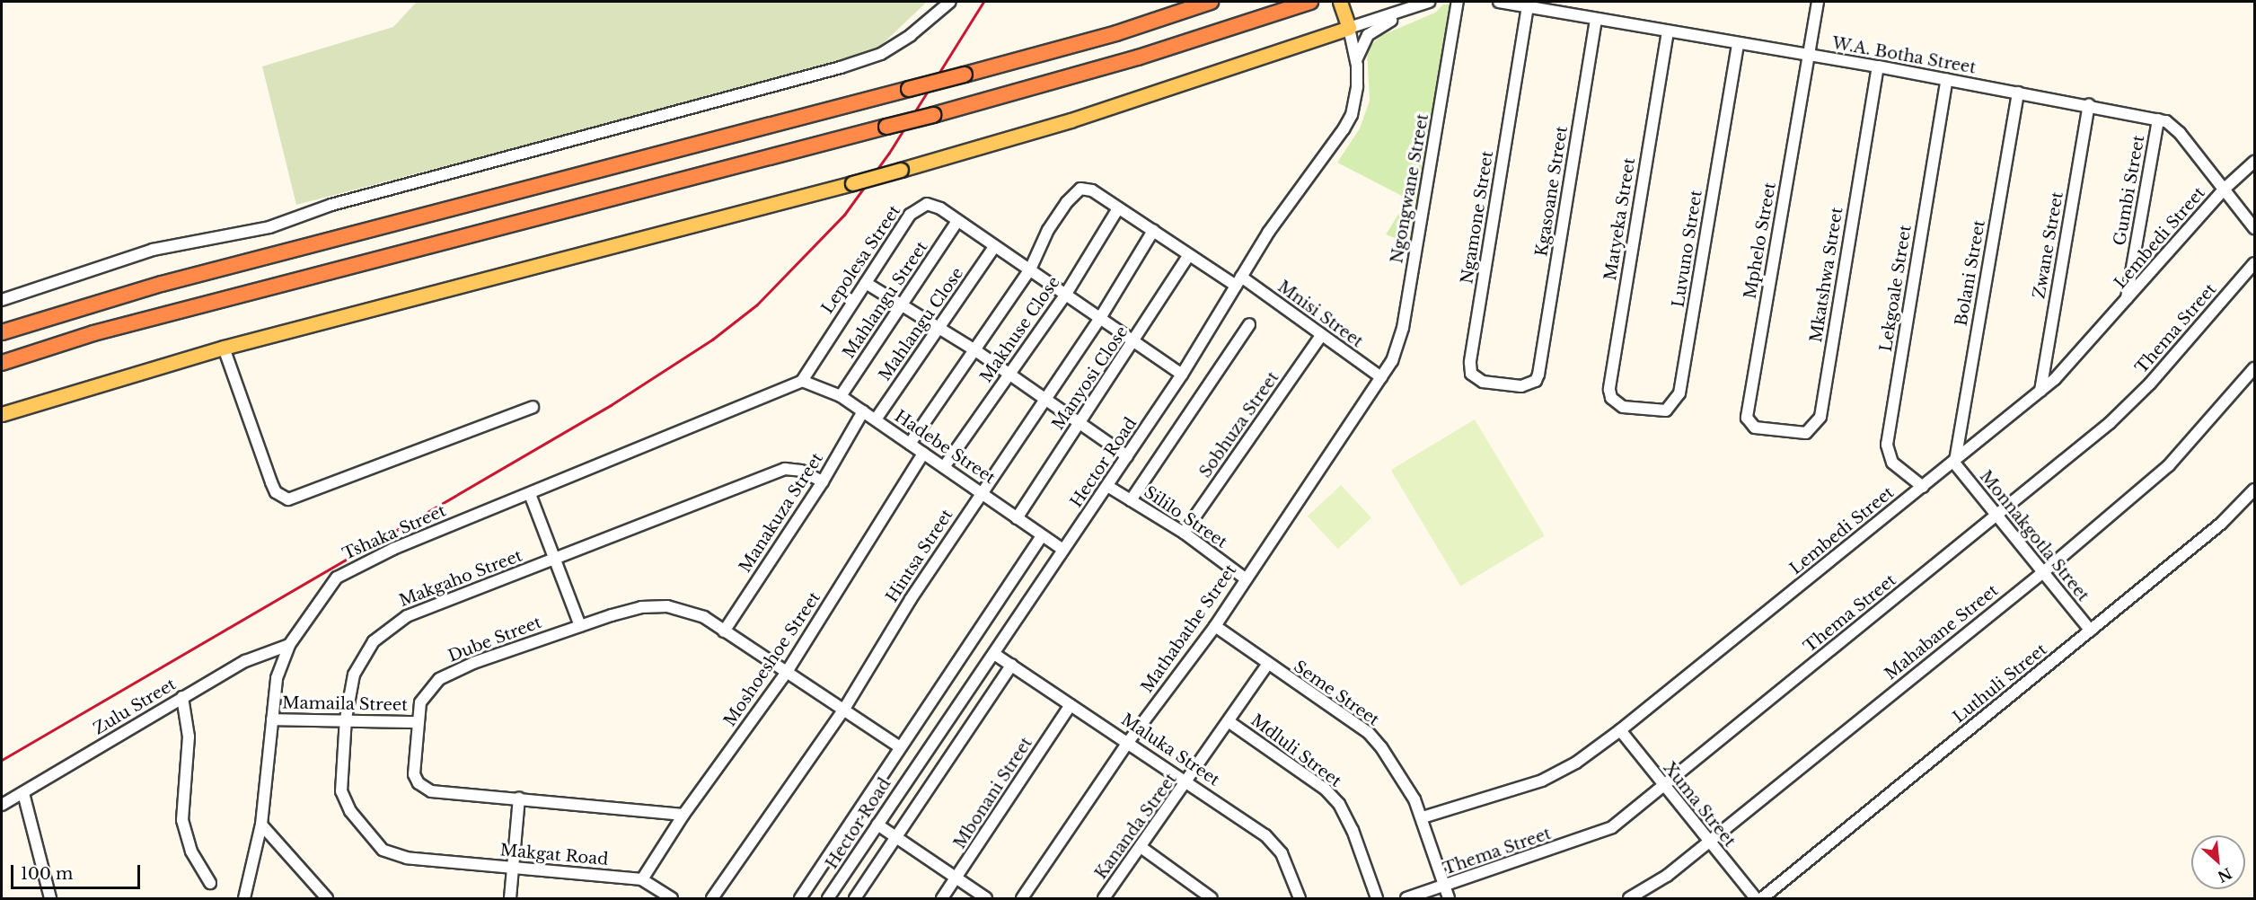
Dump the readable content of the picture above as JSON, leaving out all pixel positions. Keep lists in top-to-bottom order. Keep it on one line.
{"streets":{"street":["W.A. Botha Street","Ngongwane Street","Gumbi Street","Kgasoane Street","Ngamone Street","Matyeka Street","Lembedi Street","Mphelo Street","Zwane Street","Luvuno Street","Lepolesa Street","Bolani Street","Mkatshwa Street","Lekgoale Street","Mahlangu Street","Mnisi Street","Mahlangu Close","Thema Street","Makhuse Close","Manyosi Close","Sobhuza Street","Hadebe Street","Hector Road","Manakuza Street","Sililo Street","Tshaka Street","Monnakgotla Street","Hintsa Street","Makgaho Street","Mathabathe Street","Mahabane Street","Dube Street","Moshoeshoe Street","Luthuli Street","Seme Street","Mamaila Street","Zulu Street","Maluka Street","Mdluli Street","Mbonani Street","Xuma Street","Kananda Street","Makgat Road"]},"crossings":[["W.A. Botha Street","Gumbi Street"],["W.A. Botha Street","Kgasoane Street"],["W.A. Botha Street","Ngamone Street"],["W.A. Botha Street","Matyeka Street"],["W.A. Botha Street","Lembedi Street"],["W.A. Botha Street","Mphelo Street"],["W.A. Botha Street","Zwane Street"],["W.A. Botha Street","Luvuno Street"],["W.A. Botha Street","Bolani Street"],["W.A. Botha Street","Mkatshwa Street"],["W.A. Botha Street","Lekgoale Street"],["Ngongwane Street","Mnisi Street"],["Ngongwane Street","Mathabathe Street"],["Gumbi Street","Lembedi Street"],["Kgasoane Street","Ngamone Street"],["Matyeka Street","Luvuno Street"],["Lembedi Street","Zwane Street"],["Lembedi Street","Bolani Street"],["Lembedi Street","Lekgoale Street"],["Lembedi Street","Monnakgotla Street"],["Lembedi Street","Seme Street"],["Lembedi Street","Xuma Street"],["Mphelo Street","Mkatshwa Street"],["Lepolesa Street","Mahlangu Street"],["Lepolesa Street","Mahlangu Close"],["Lepolesa Street","Makhuse Close"],["Lepolesa Street","Manyosi Close"],["Lepolesa Street","Hadebe Street"],["Lepolesa Street","Hector Road"],["Lepolesa Street","Tshaka Street"],["Lepolesa Street","Hintsa Street"],["Bolani Street","Monnakgotla Street"],["Mahlangu Street","Hadebe Street"],["Mnisi Street","Sobhuza Street"],["Mnisi Street","Hector Road"],["Mnisi Street","Mathabathe Street"],["Mahlangu Close","Hadebe Street"],["Thema Street","Monnakgotla Street"],["Thema Street","Seme Street"],["Thema Street","Xuma Street"],["Makhuse Close","Hadebe Street"],["Manyosi Close","Hadebe Street"],["Sobhuza Street","Sililo Street"],["Hadebe Street","Hector Road"],["Hadebe Street","Manakuza Street"],["Hadebe Street","Tshaka Street"],["Hadebe Street","Hintsa Street"],["Hadebe Street","Moshoeshoe Street"],["Hector Road","Sililo Street"],["Hector Road","Dube Street"],["Hector Road","Maluka Street"],["Manakuza Street","Makgaho Street"],["Manakuza Street","Dube Street"],["Sililo Street","Mathabathe Street"],["Tshaka Street","Mamaila Street"],["Tshaka Street","Zulu Street"],["Monnakgotla Street","Mahabane Street"],["Monnakgotla Street","Luthuli Street"],["Hintsa Street","Dube Street"],["Makgaho Street","Mamaila Street"],["Makgaho Street","Makgat Road"],["Mathabathe Street","Seme Street"],["Mathabathe Street","Maluka Street"],["Mahabane Street","Xuma Street"],["Dube Street","Moshoeshoe Street"],["Dube Street","Mamaila Street"],["Moshoeshoe Street","Makgat Road"],["Seme Street","Kananda Street"],["Maluka Street","Mbonani Street"],["Maluka Street","Kananda Street"],["Mdluli Street","Kananda Street"]],"scale_bar":"100 m","north":"bottom right"}
